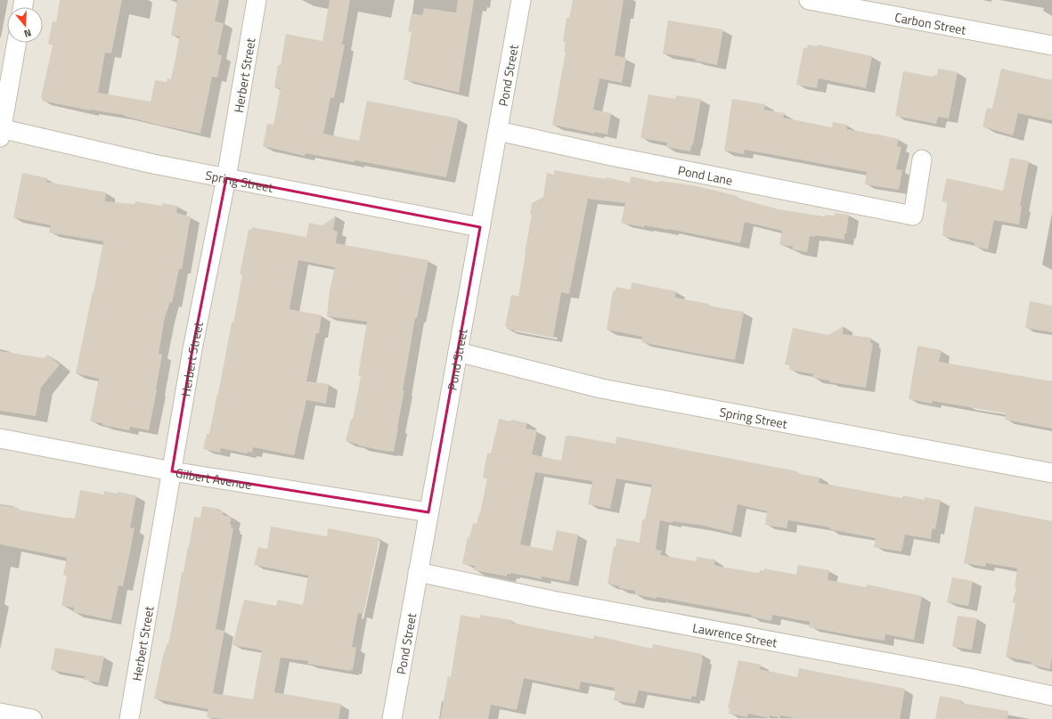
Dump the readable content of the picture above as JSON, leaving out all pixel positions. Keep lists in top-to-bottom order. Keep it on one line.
{"streets":{"street":["Carbon Street","Herbert Street","Pond Street","Pond Lane","Spring Street","Gilbert Avenue","Lawrence Street"]},"crossings":[["Herbert Street","Spring Street"],["Herbert Street","Gilbert Avenue"],["Pond Street","Pond Lane"],["Pond Street","Spring Street"],["Pond Street","Gilbert Avenue"],["Pond Street","Lawrence Street"]],"north":"bottom"}
